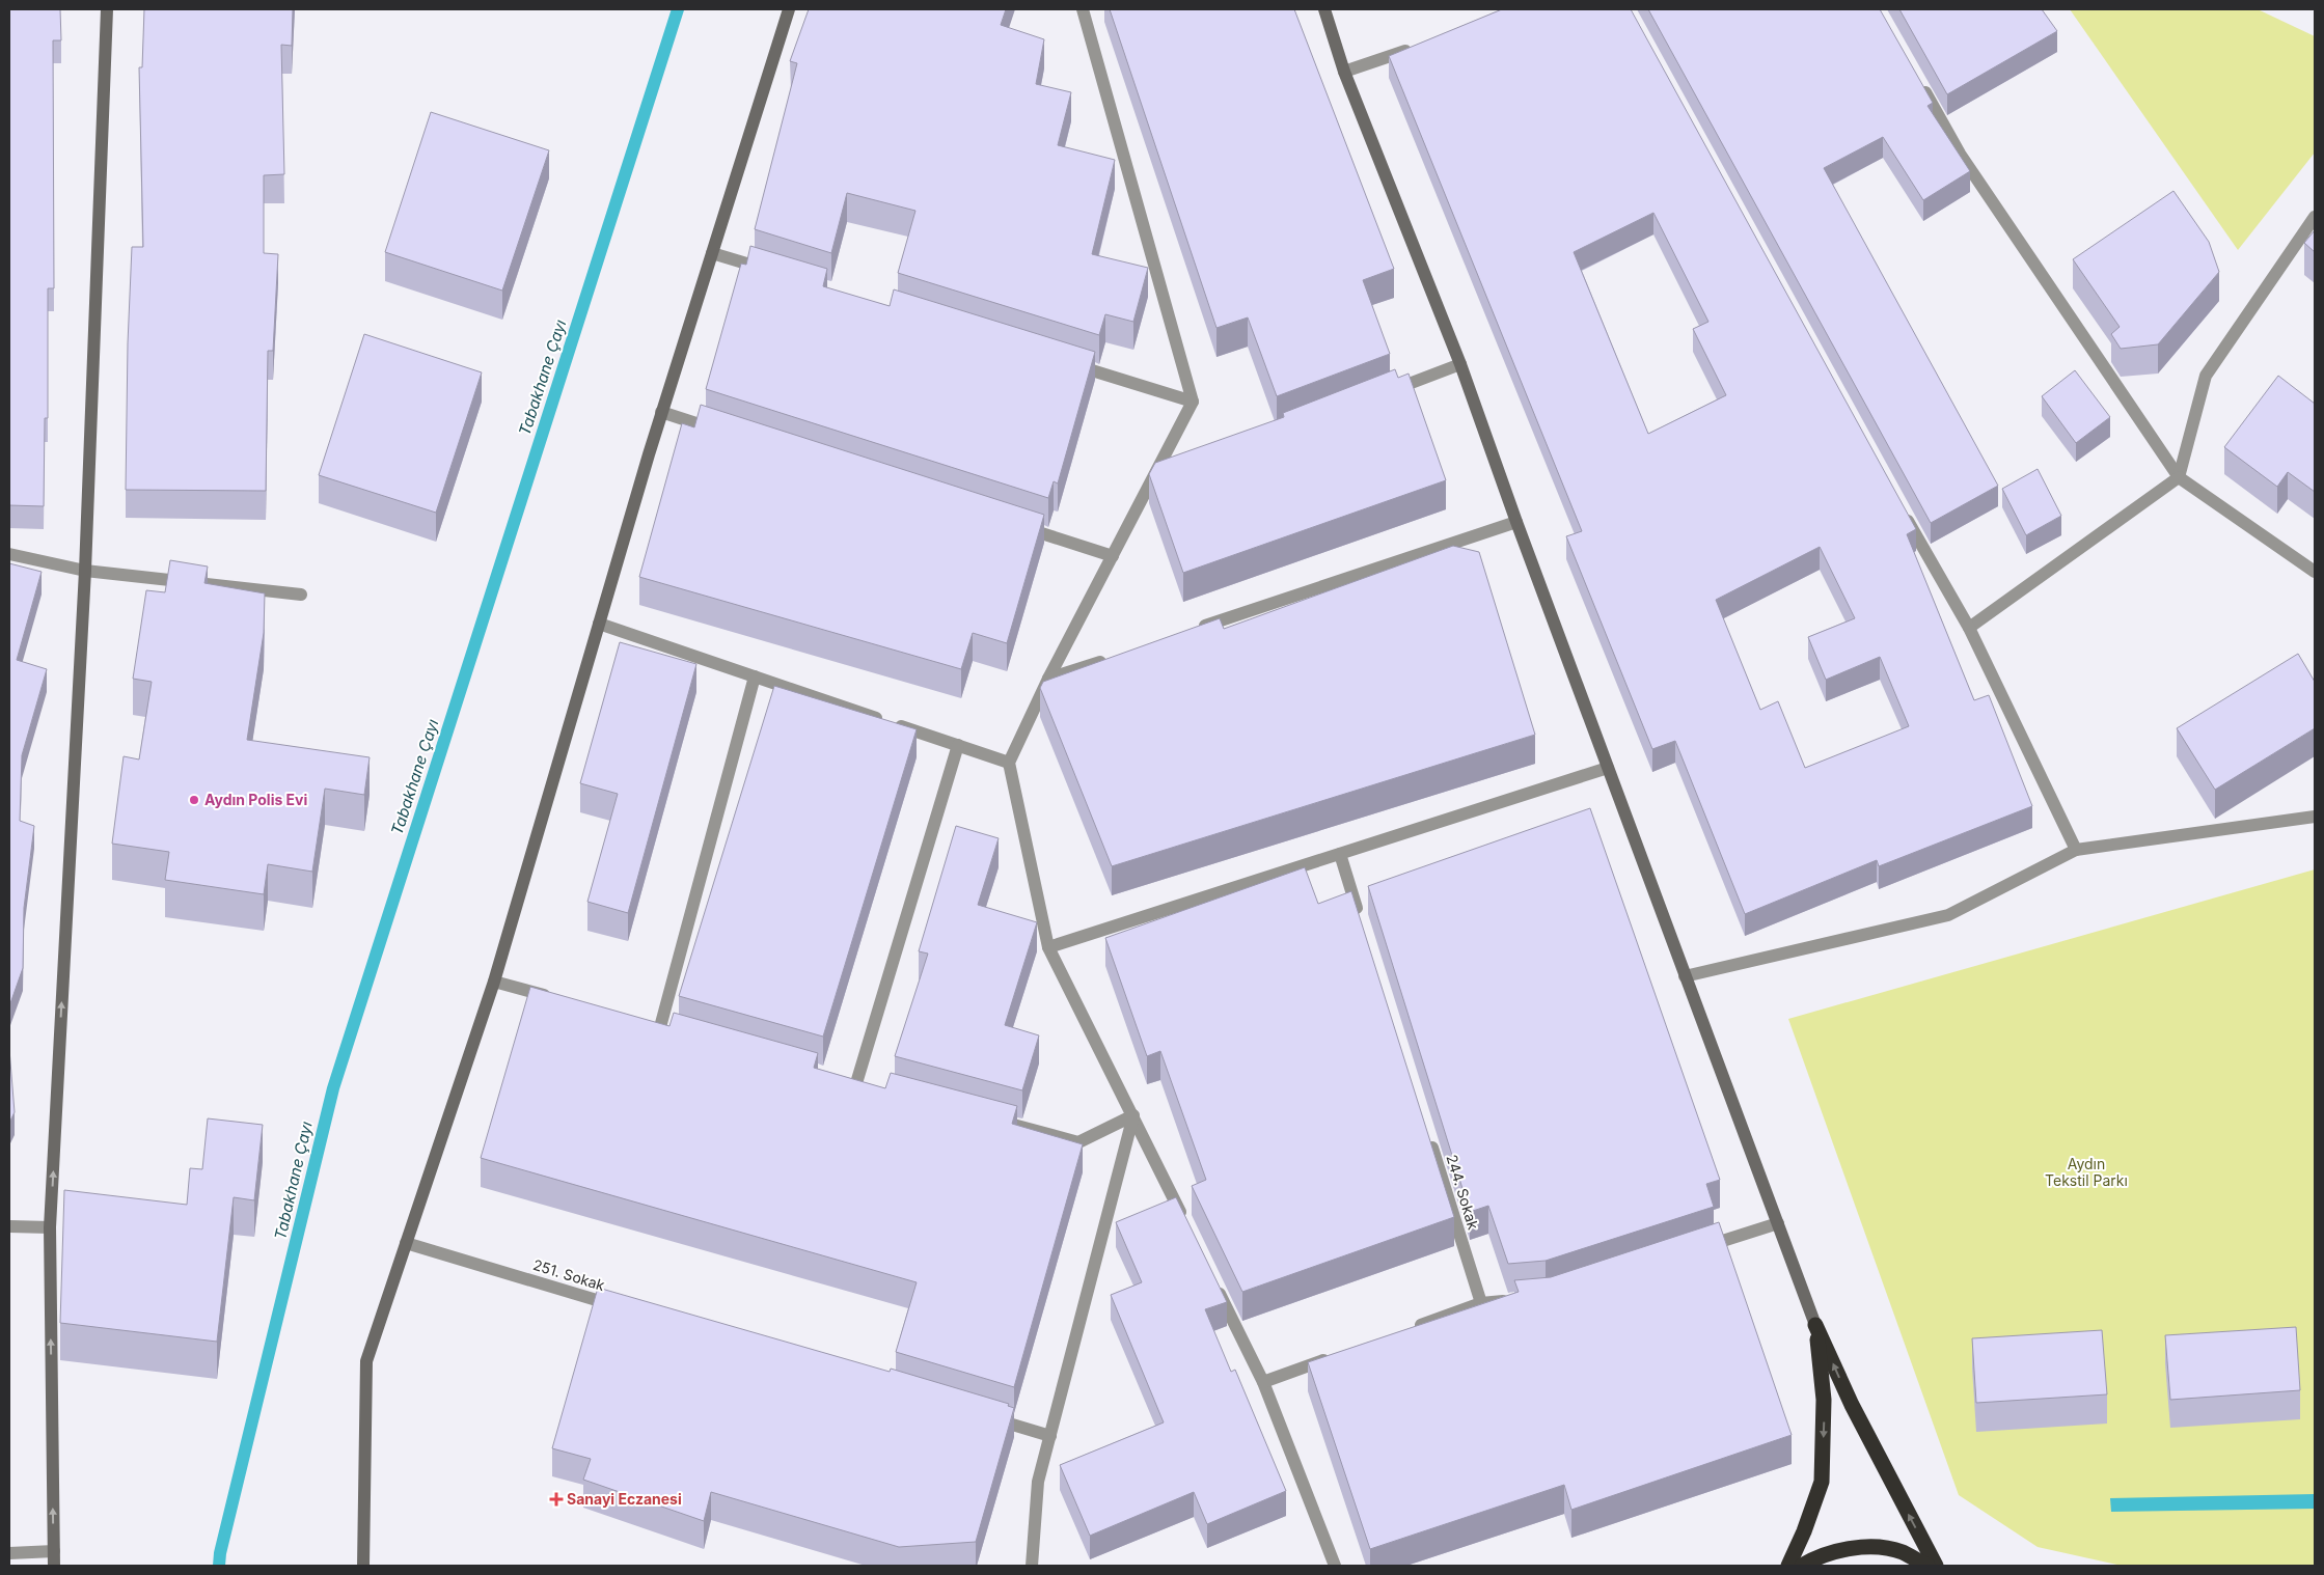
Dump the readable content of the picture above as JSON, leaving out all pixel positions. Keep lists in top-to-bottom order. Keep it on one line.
{"streets":{"street":["244. Sokak","251. Sokak"]},"water":["Tabakhane Çayı"],"parks":["Aydın Tekstil Parkı"],"places":{"other":["Aydın Polis Evi"],"health":["Sanayi Eczanesi"]}}
